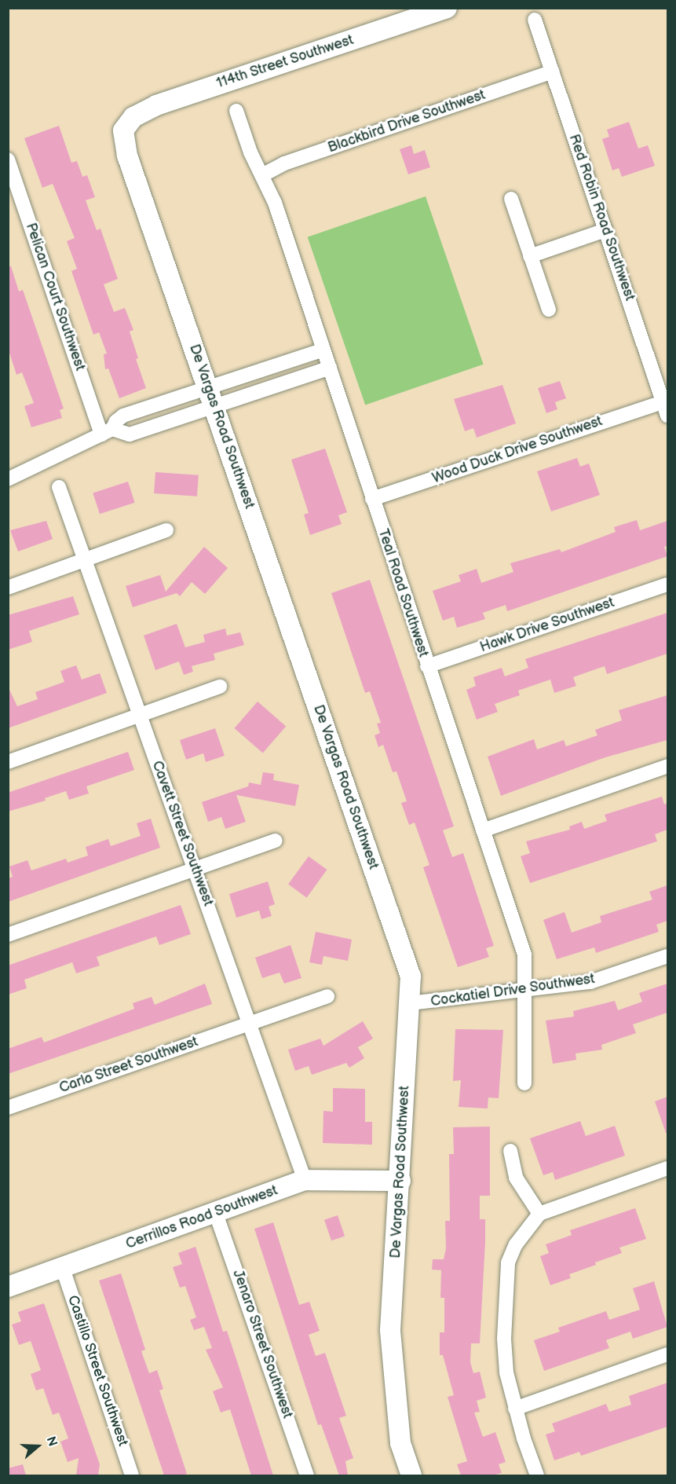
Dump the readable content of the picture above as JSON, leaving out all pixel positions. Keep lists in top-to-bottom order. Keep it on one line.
{"streets":{"street":["114th Street Southwest","Blackbird Drive Southwest","Red Robin Road Southwest","Pelican Court Southwest","De Vargas Road Southwest","Wood Duck Drive Southwest","Teal Road Southwest","Hawk Drive Southwest","Cavett Street Southwest","Cockatiel Drive Southwest","Carla Street Southwest","Cerrillos Road Southwest","Jenaro Street Southwest","Castillo Street Southwest"]},"crossings":[["114th Street Southwest","De Vargas Road Southwest"],["Blackbird Drive Southwest","Red Robin Road Southwest"],["Blackbird Drive Southwest","Teal Road Southwest"],["Red Robin Road Southwest","Wood Duck Drive Southwest"],["De Vargas Road Southwest","Cockatiel Drive Southwest"],["De Vargas Road Southwest","Cerrillos Road Southwest"],["Wood Duck Drive Southwest","Teal Road Southwest"],["Teal Road Southwest","Hawk Drive Southwest"],["Teal Road Southwest","Cockatiel Drive Southwest"],["Cavett Street Southwest","Carla Street Southwest"],["Cavett Street Southwest","Cerrillos Road Southwest"],["Cerrillos Road Southwest","Jenaro Street Southwest"],["Cerrillos Road Southwest","Castillo Street Southwest"]],"north":"right"}
